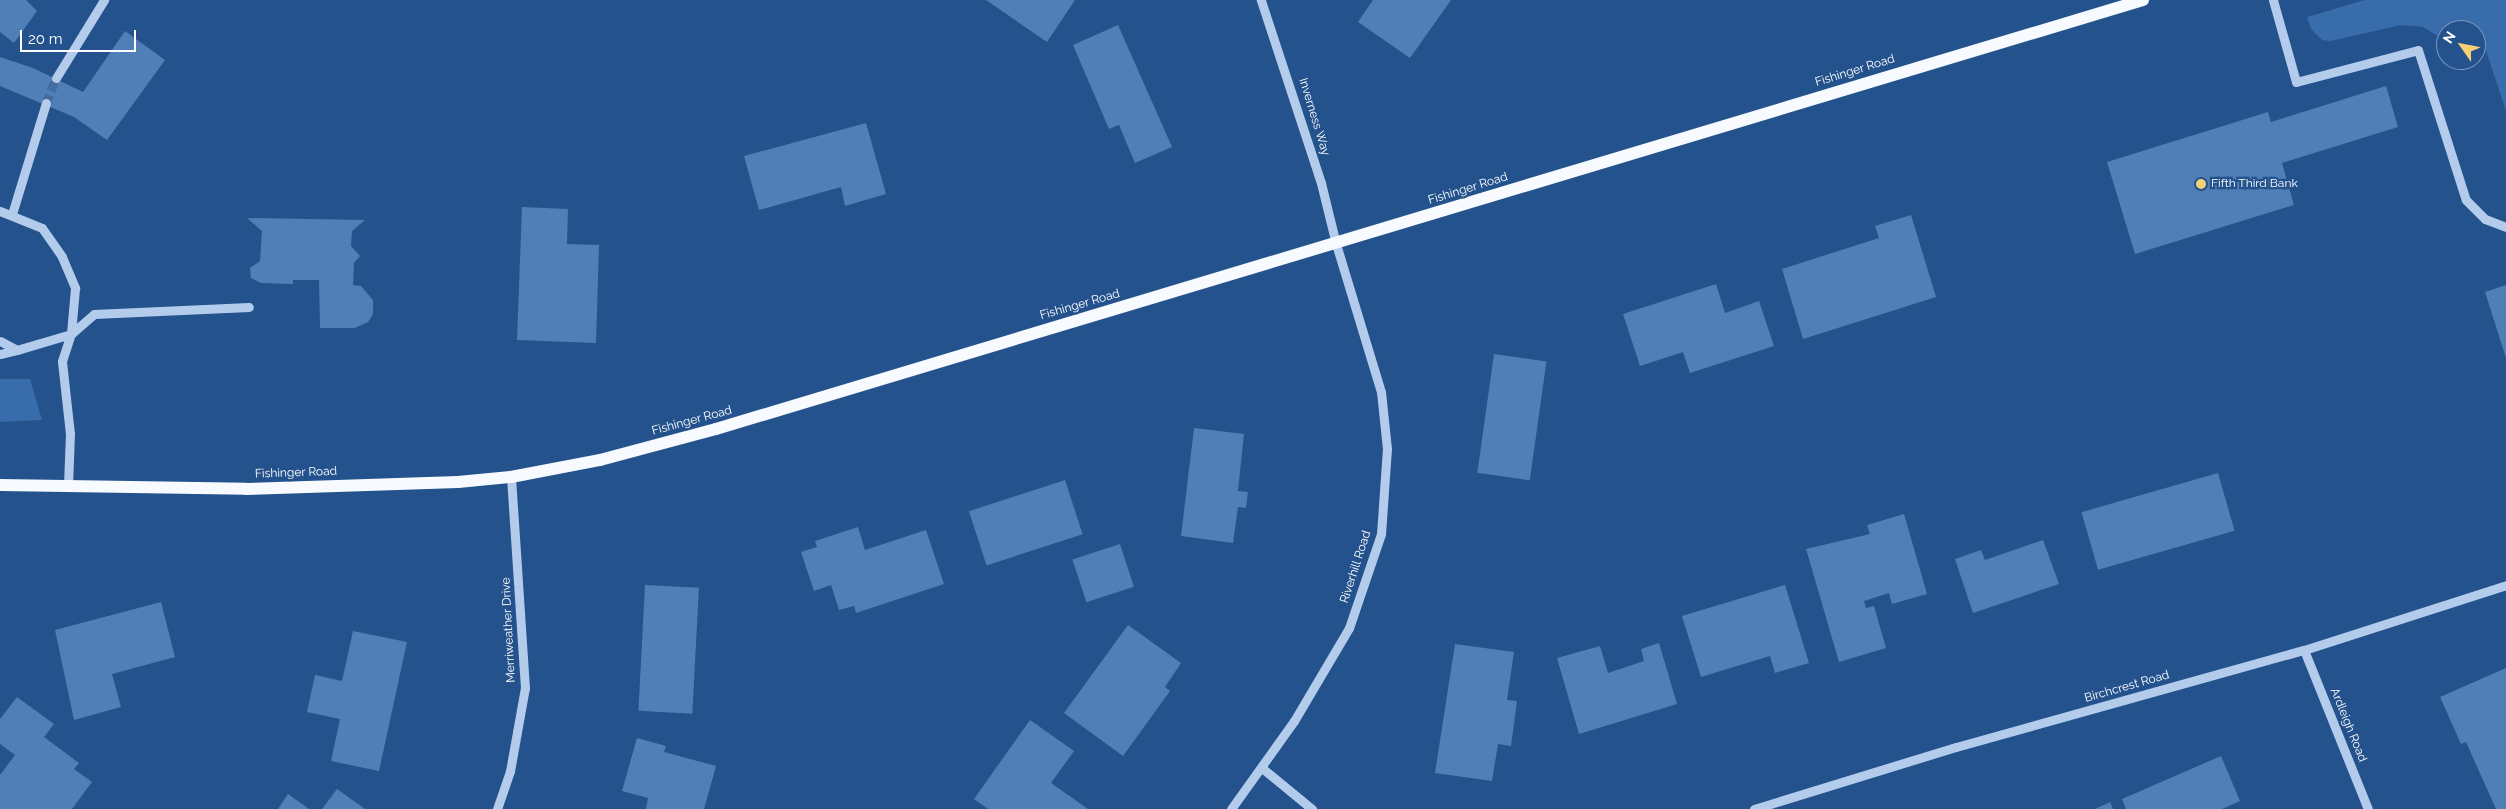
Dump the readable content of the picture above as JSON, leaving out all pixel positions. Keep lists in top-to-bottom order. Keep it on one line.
{"streets":{"main road":["Fishinger Road"],"street":["Inverness Way","Riverhill Road","Merriweather Drive","Birchcrest Road","Ardleigh Road"]},"crossings":[["Fishinger Road","Inverness Way"],["Fishinger Road","Riverhill Road"],["Fishinger Road","Merriweather Drive"],["Inverness Way","Riverhill Road"],["Birchcrest Road","Ardleigh Road"]],"places":["Fifth Third Bank"],"scale_bar":"20 m","north":"top left"}
